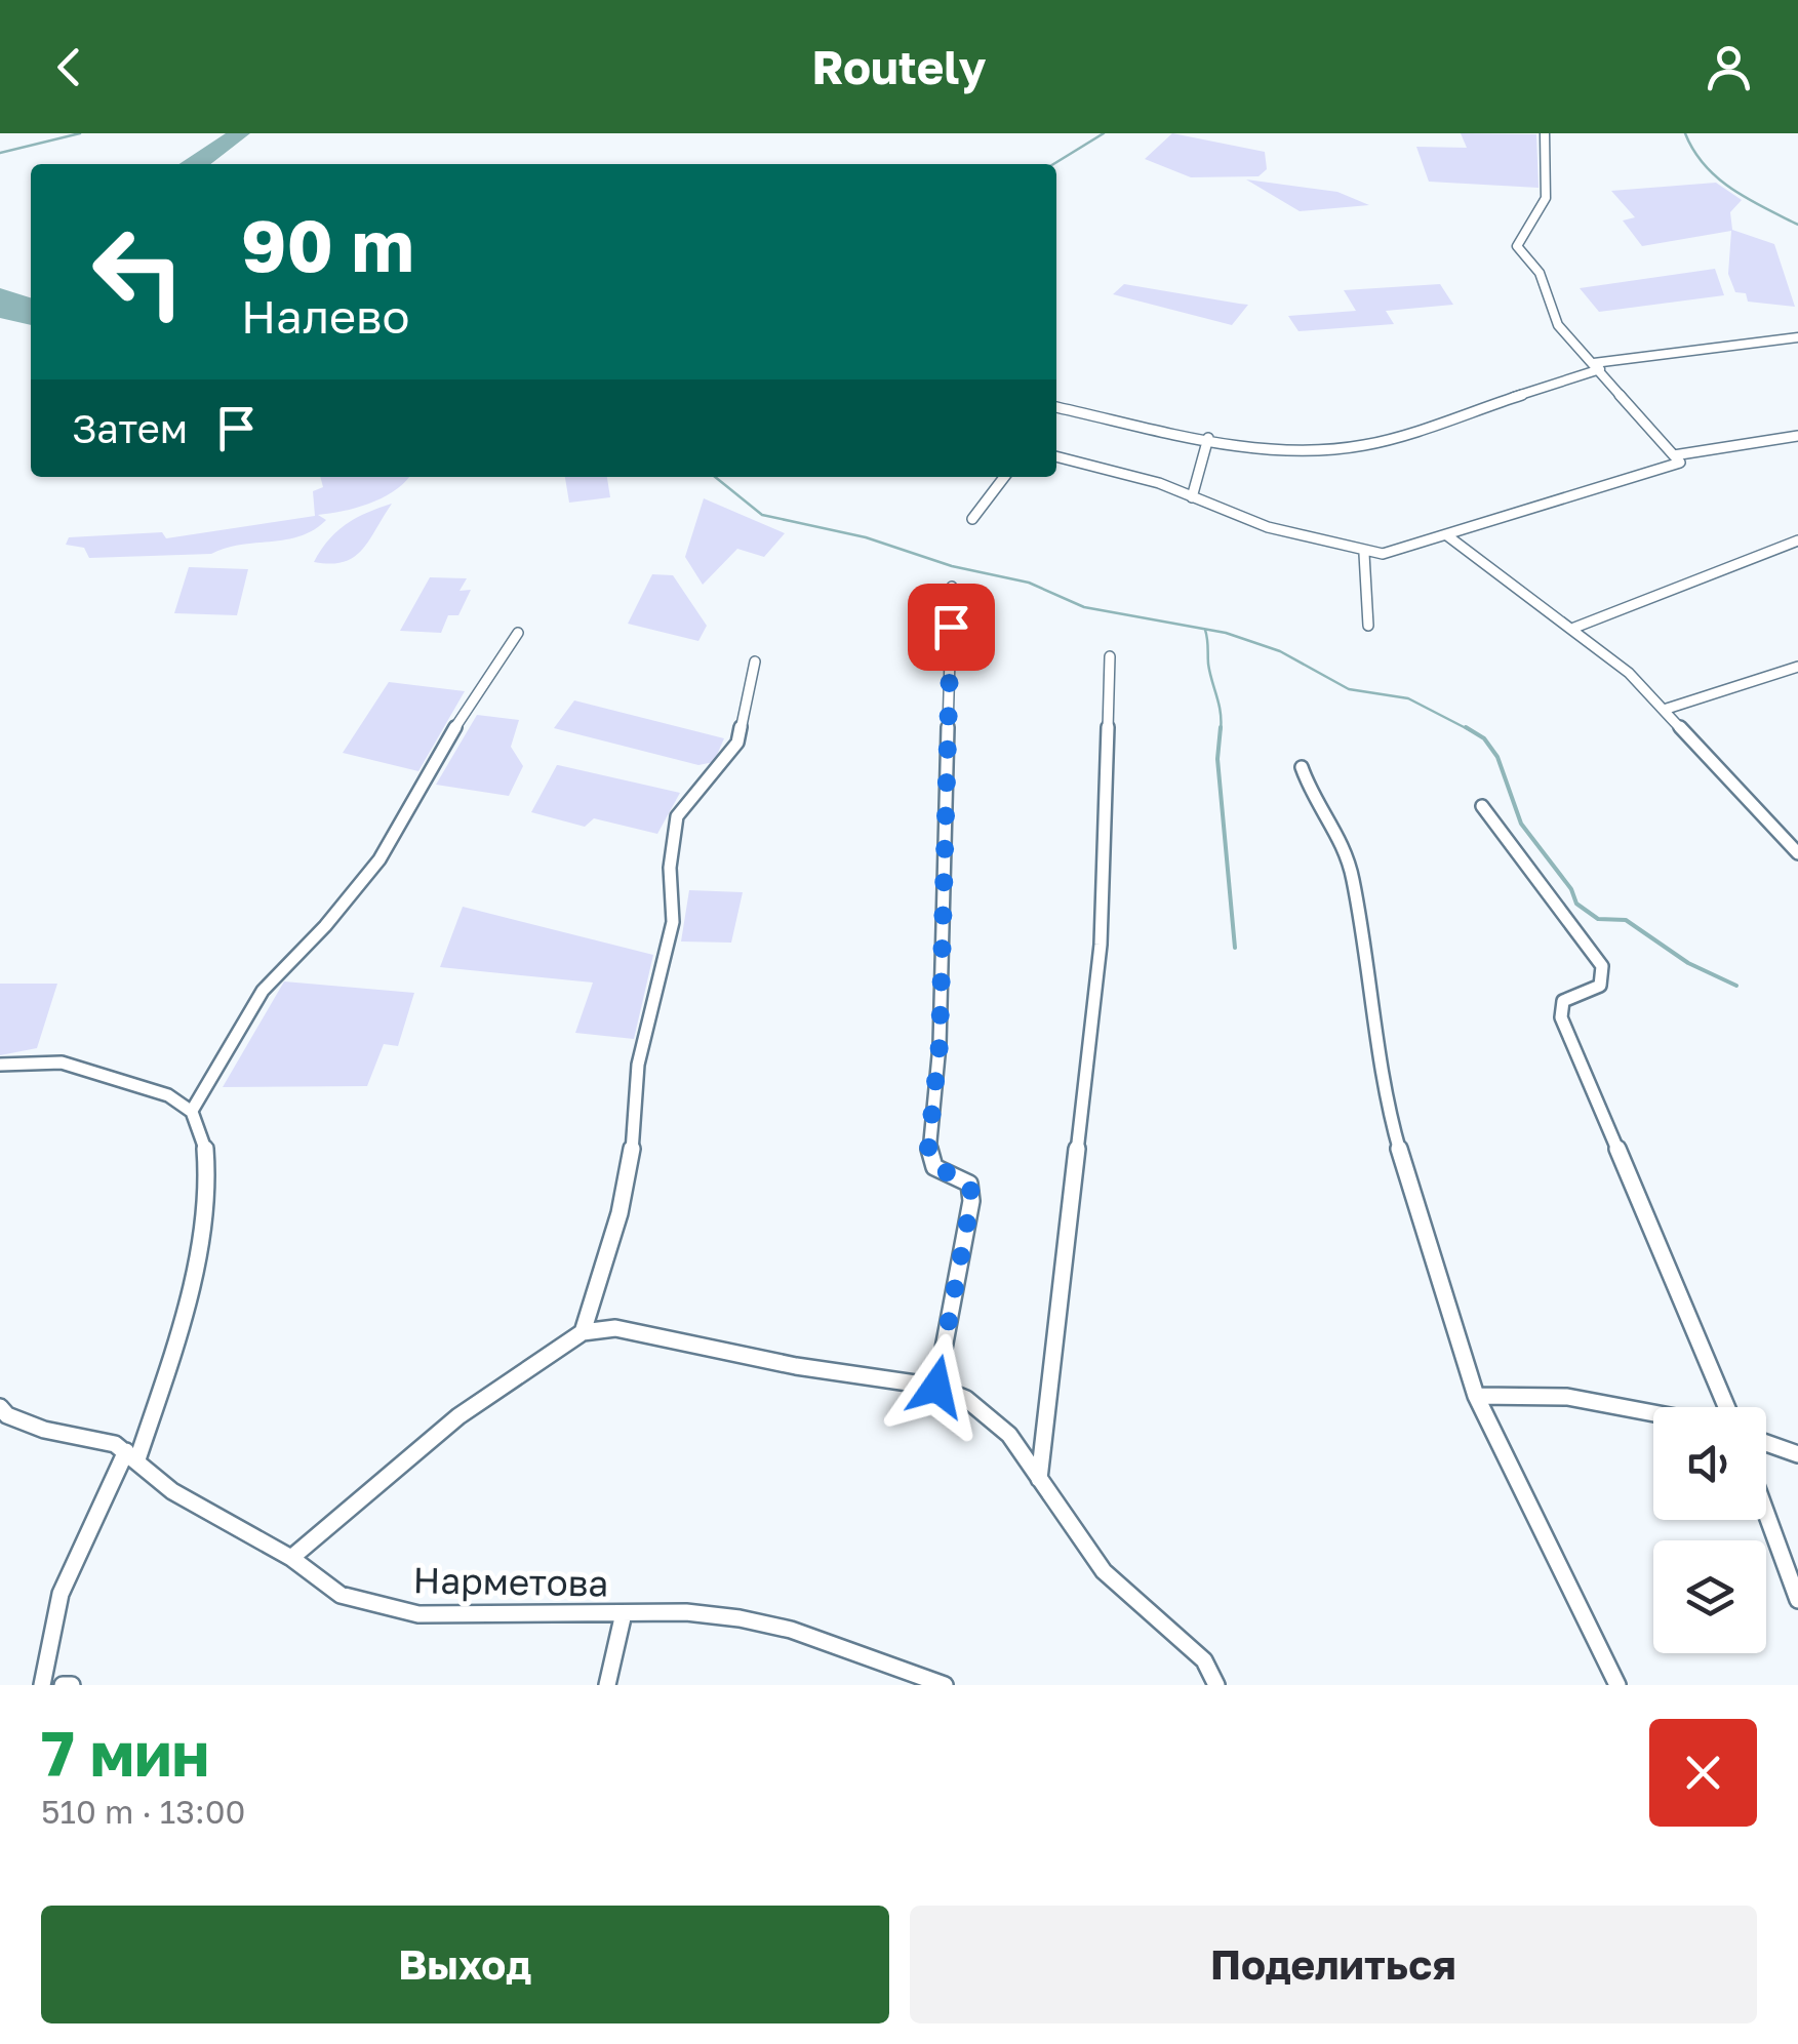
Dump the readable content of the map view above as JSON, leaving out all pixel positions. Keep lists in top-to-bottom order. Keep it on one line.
{"streets":{"street":["Нарметова"]},"page":{"header":"Routely","turn":["90 m","Налево"],"then":"Затем","heading":["7 мин","510 m · 13:00"],"buttons":["Выход","Поделиться"]}}
